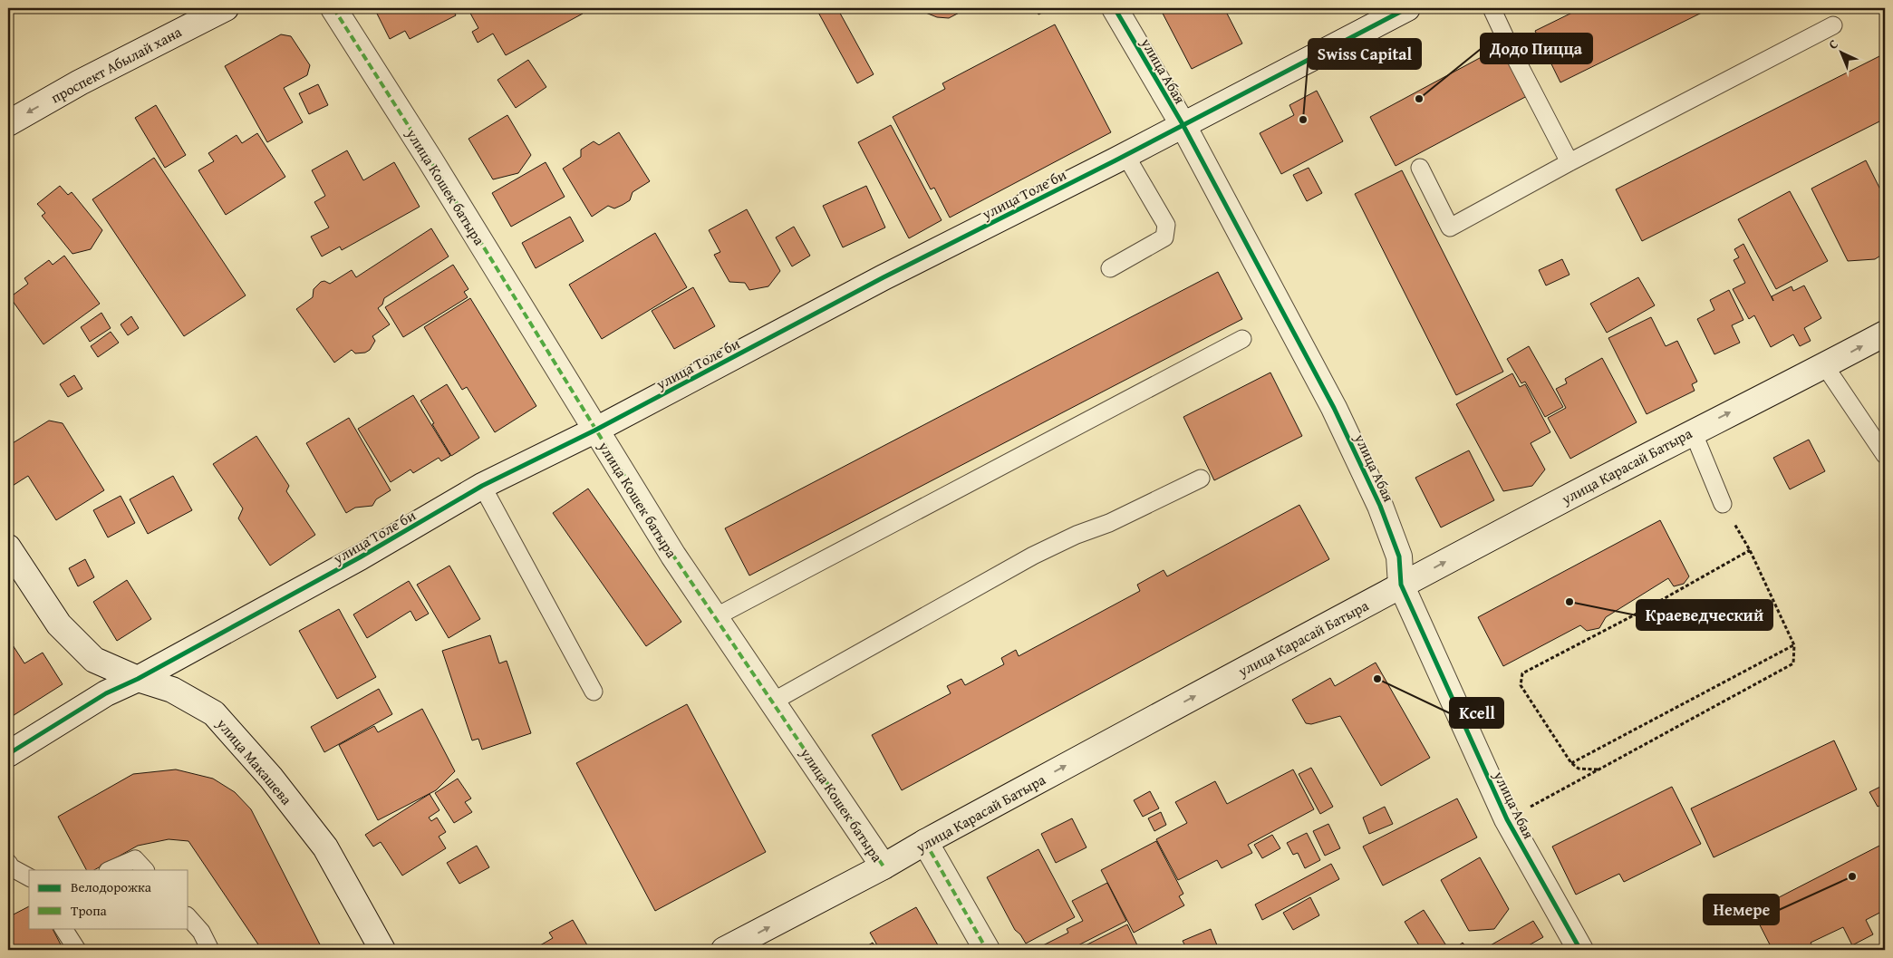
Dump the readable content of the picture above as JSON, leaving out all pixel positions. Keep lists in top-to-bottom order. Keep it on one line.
{"streets":{"street":["проспект Абылай хана","улица Абая","улица Кошек батыра","улица Толе би","улица Карасай Батыра","улица Макашева"]},"crossings":[["улица Абая","улица Толе би"],["улица Абая","улица Карасай Батыра"],["улица Кошек батыра","улица Толе би"],["улица Кошек батыра","улица Карасай Батыра"],["улица Толе би","улица Макашева"]],"one_way":["проспект Абылай хана","улица Карасай Батыра"],"places":["Додо Пицца","Swiss Capital","Краеведческий","Kcell","Немере"],"legend":["Велодорожка","Тропа"],"north":"top left"}
